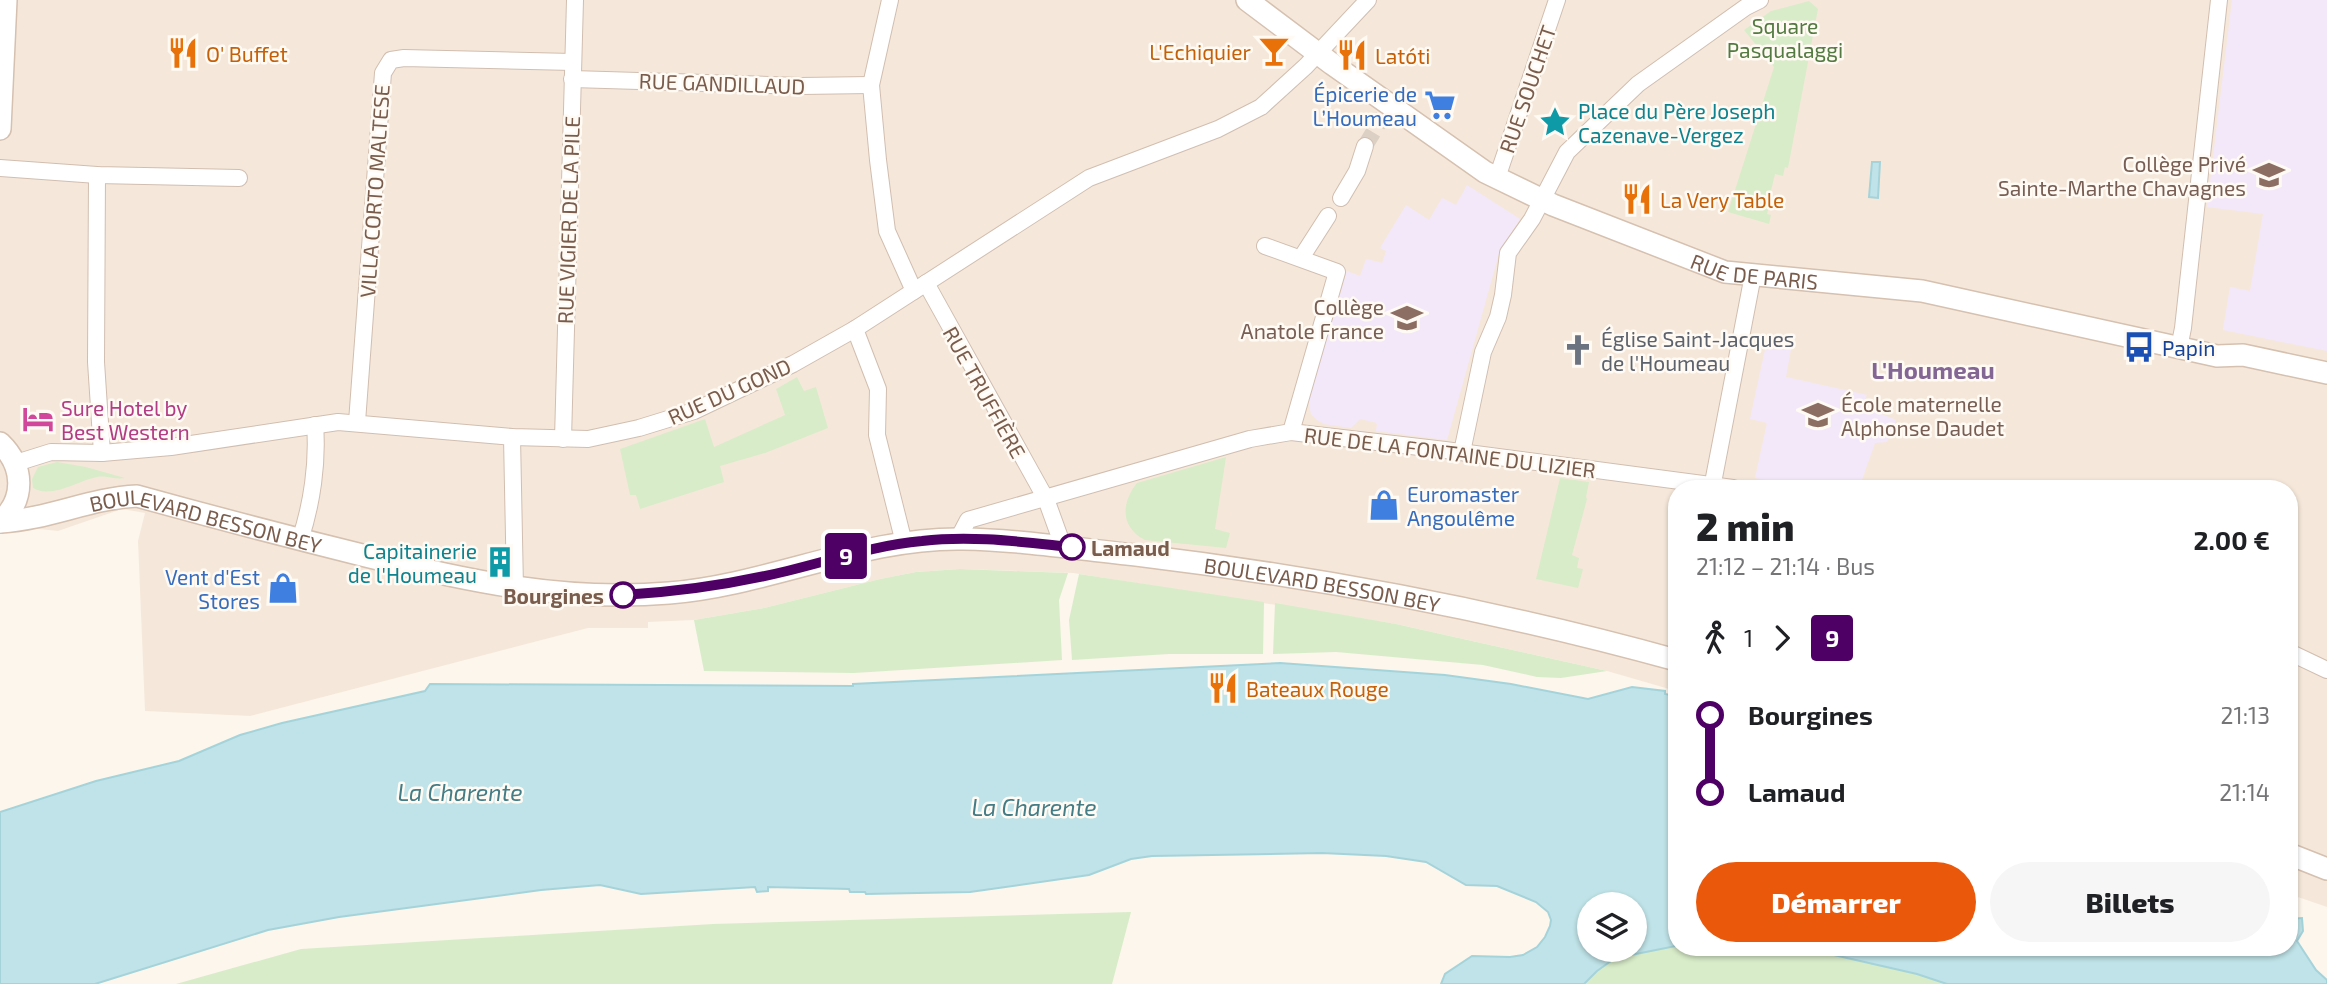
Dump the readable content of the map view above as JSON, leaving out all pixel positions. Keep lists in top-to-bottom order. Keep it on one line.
{"streets":{"main road":["RUE DE PARIS","BOULEVARD BESSON BEY"],"street":["RUE GANDILLAUD","RUE SOUCHET","VILLA CORTO MALTESE","RUE VIGIER DE LA PILE","RUE DU GOND","RUE TRUFFIÈRE","RUE DE LA FONTAINE DU LIZIER"]},"crossings":[["RUE GANDILLAUD","RUE VIGIER DE LA PILE"],["RUE GANDILLAUD","RUE TRUFFIÈRE"],["RUE SOUCHET","RUE DE PARIS"],["VILLA CORTO MALTESE","RUE VIGIER DE LA PILE"],["VILLA CORTO MALTESE","RUE DU GOND"],["RUE VIGIER DE LA PILE","RUE DU GOND"],["RUE DE PARIS","RUE DU GOND"],["RUE DU GOND","RUE TRUFFIÈRE"],["RUE TRUFFIÈRE","RUE DE LA FONTAINE DU LIZIER"],["RUE TRUFFIÈRE","BOULEVARD BESSON BEY"],["RUE DE LA FONTAINE DU LIZIER","BOULEVARD BESSON BEY"]],"districts":["L'Houmeau"],"water":["La Charente"],"parks":["Square Pasqualaggi"],"places":{"bar":["L'Echiquier"],"restaurant":["O' Buffet","Latóti","La Very Table","Bateaux Rouge"],"supermarket":["Épicerie de L’Houmeau"],"place":["Place du Père Joseph Cazenave-Vergez"],"school or university":["Collège Privé Sainte-Marthe Chavagnes","Collège Anatole France","École maternelle Alphonse Daudet"],"bus stop":["Papin"],"church":["Église Saint-Jacques de l'Houmeau"],"hotel":["Sure Hotel by Best Western"],"shop":["Euromaster Angoulême","Vent d'Est Stores"],"other":["Lamaud","Bourgines"],"building":["Capitainerie de l'Houmeau"]},"lines":["bus line 9"],"page":{"on_map":"9","heading":["2 min","21:12 – 21:14 · Bus","2.00 €"],"legs":["1","9"],"list":[{"name":"Bourgines","value":"21:13"},{"name":"Lamaud","value":"21:14"}],"buttons":["Démarrer","Billets"]}}
